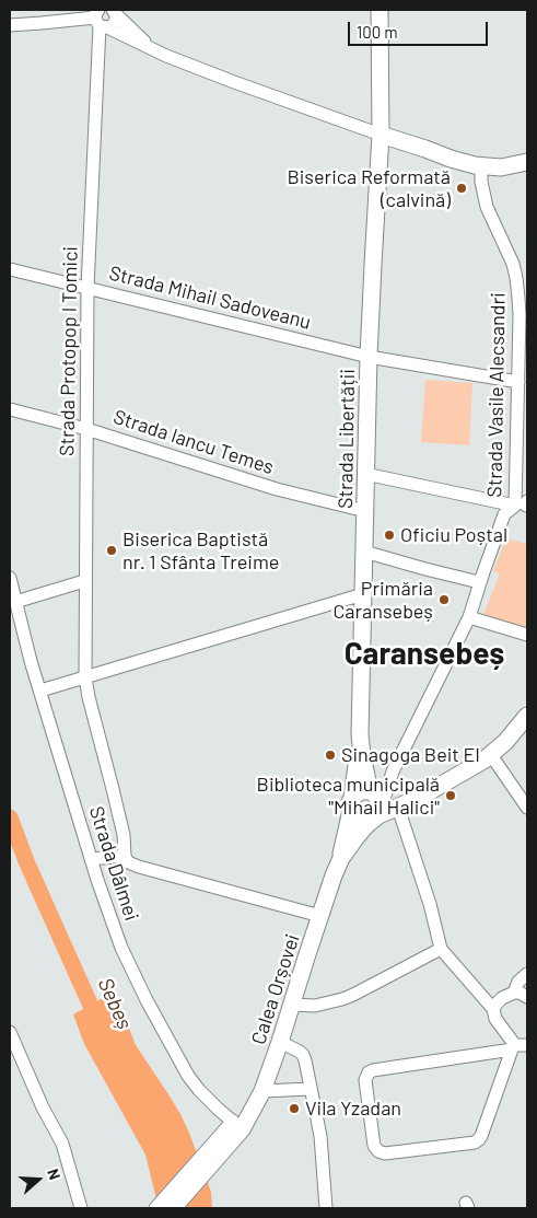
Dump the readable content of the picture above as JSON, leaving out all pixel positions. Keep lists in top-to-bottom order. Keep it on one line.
{"streets":{"main road":["Strada Libertății","Calea Orșovei"],"street":["Strada Mihail Sadoveanu","Strada Protopop I Tomici","Strada Vasile Alecsandri","Strada Iancu Temes","Strada Dâlmei"]},"crossings":[["Strada Mihail Sadoveanu","Strada Protopop I Tomici"],["Strada Mihail Sadoveanu","Strada Vasile Alecsandri"],["Strada Mihail Sadoveanu","Strada Libertății"],["Strada Protopop I Tomici","Strada Iancu Temes"],["Strada Vasile Alecsandri","Strada Libertății"],["Strada Libertății","Strada Iancu Temes"],["Strada Libertății","Calea Orșovei"],["Strada Dâlmei","Calea Orșovei"]],"districts":["Caransebeș"],"water":["Sebeș"],"places":["Biserica Reformată (calvină)","Oficiu Poștal","Biserica Baptistă nr. 1 Sfânta Treime","Primăria Caransebeș","Sinagoga Beit El","Biblioteca municipală \"Mihail Halici\"","Vila Yzadan"],"scale_bar":"100 m","north":"right"}
